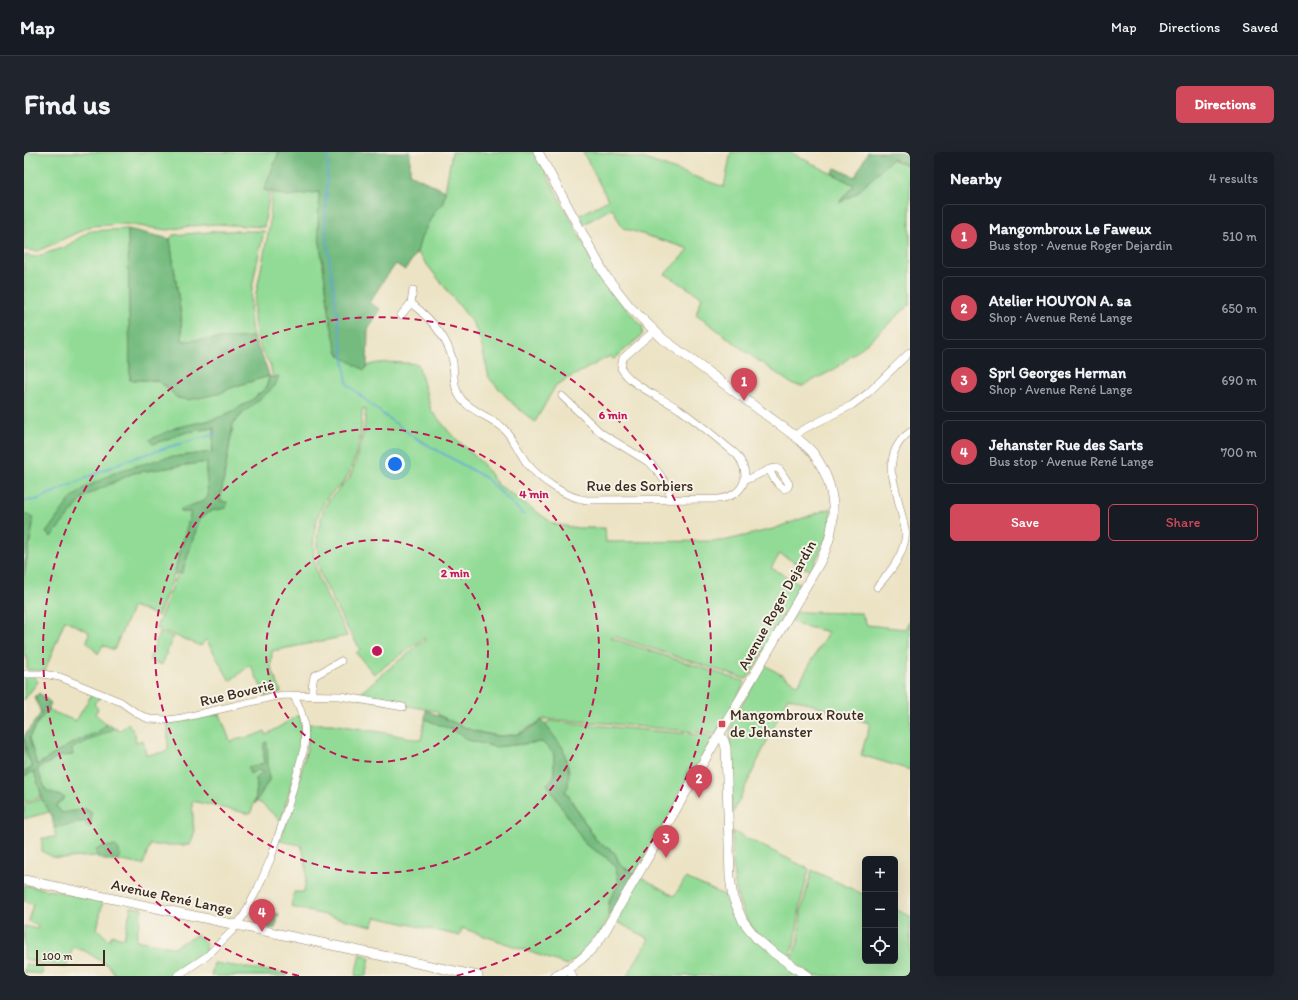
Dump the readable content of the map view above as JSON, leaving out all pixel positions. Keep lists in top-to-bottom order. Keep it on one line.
{"streets":{"main road":["Avenue Roger Dejardin","Avenue René Lange"],"street":["Rue des Sorbiers","Rue Boverie"]},"crossings":[["Rue Boverie","Avenue René Lange"]],"places":{"transit":["Mangombroux Route de Jehanster"]},"scale_bar":"100 m","page":{"header":"Map","nav":["Map","Directions","Saved"],"buttons":["Directions",["Save","Share"]],"title":"Find us","heading":["Nearby","4 results"],"list":[{"mark":"1","name":"Mangombroux Le Faweux","note":"Bus stop · Avenue Roger Dejardin","value":"510 m"},{"mark":"2","name":"Atelier HOUYON A. sa","note":"Shop · Avenue René Lange","value":"650 m"},{"mark":"3","name":"Sprl Georges Herman","note":"Shop · Avenue René Lange","value":"690 m"},{"mark":"4","name":"Jehanster Rue des Sarts","note":"Bus stop · Avenue René Lange","value":"700 m"}],"pins":["1","2","3","4"],"map_buttons":["+","−"],"scale":"100 m"},"rings":["6 min","4 min","2 min"]}
